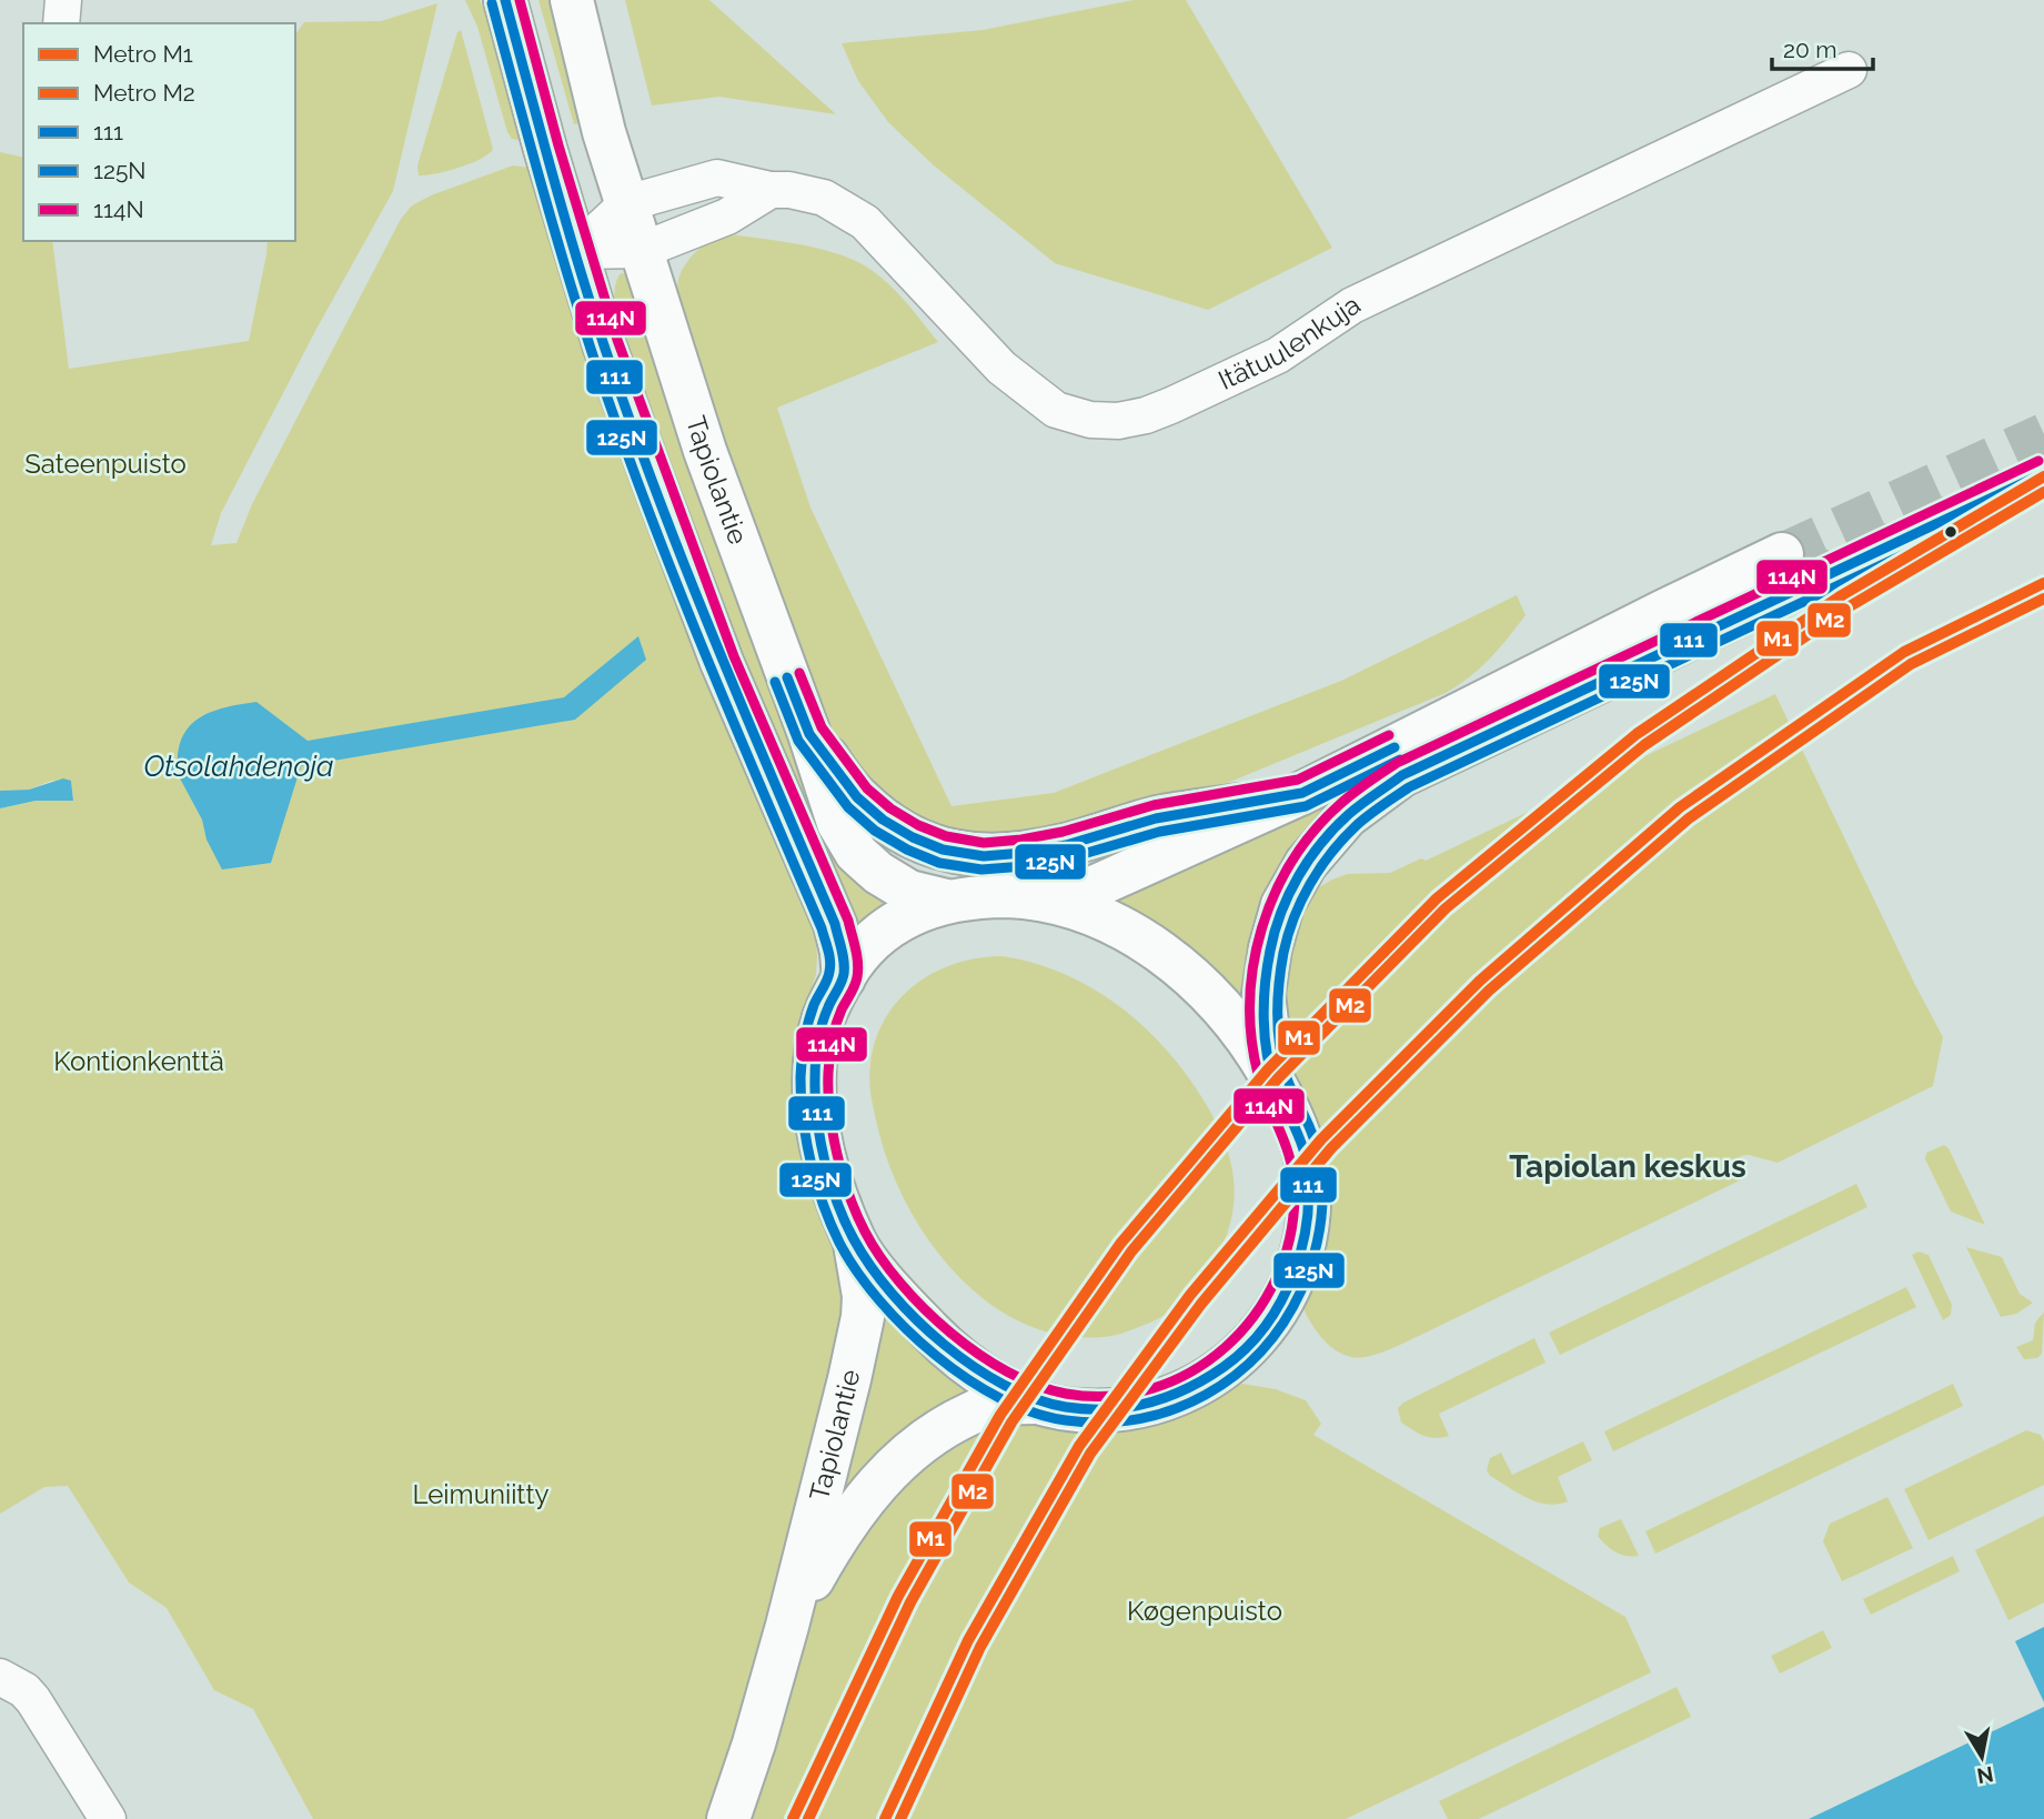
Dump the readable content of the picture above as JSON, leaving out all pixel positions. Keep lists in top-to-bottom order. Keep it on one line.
{"streets":{"main road":["Tapiolantie"],"street":["Itätuulenkuja"]},"crossings":[["Itätuulenkuja","Tapiolantie"]],"districts":["Tapiolan keskus"],"water":["Otsolahdenoja"],"parks":["Sateenpuisto","Kontionkenttä","Leimuniitty","Køgenpuisto"],"lines":["transit line 111","transit line 114N","transit line 125N","metro line M1","metro line M2"],"legend":["Metro M1","Metro M2","111","125N","114N"],"scale_bar":"20 m","north":"bottom"}
